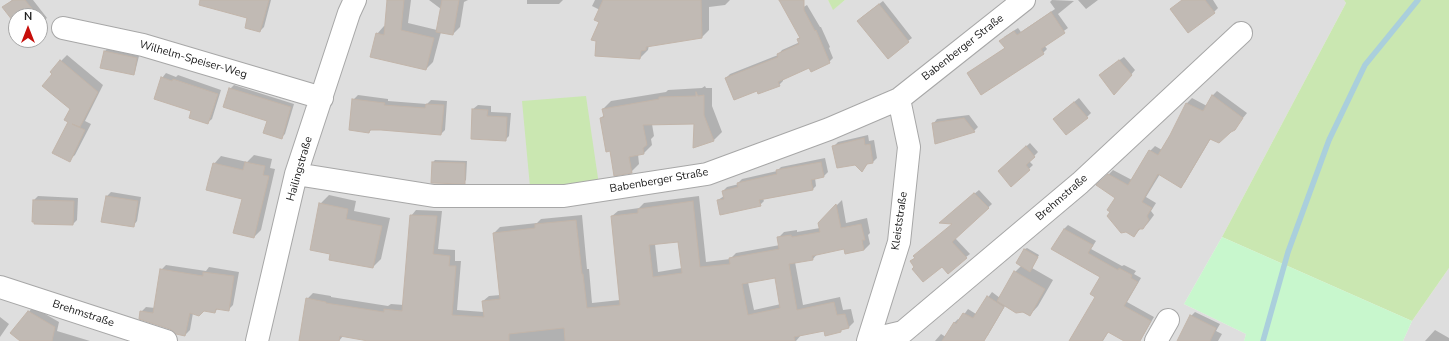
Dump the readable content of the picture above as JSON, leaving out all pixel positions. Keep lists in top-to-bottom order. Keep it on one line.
{"streets":{"street":["Babenberger Straße","Wilhelm-Speiser-Weg","Hailingstraße","Brehmstraße","Kleiststraße"]},"crossings":[["Babenberger Straße","Hailingstraße"],["Babenberger Straße","Kleiststraße"],["Wilhelm-Speiser-Weg","Hailingstraße"],["Brehmstraße","Kleiststraße"]],"north":"top"}
